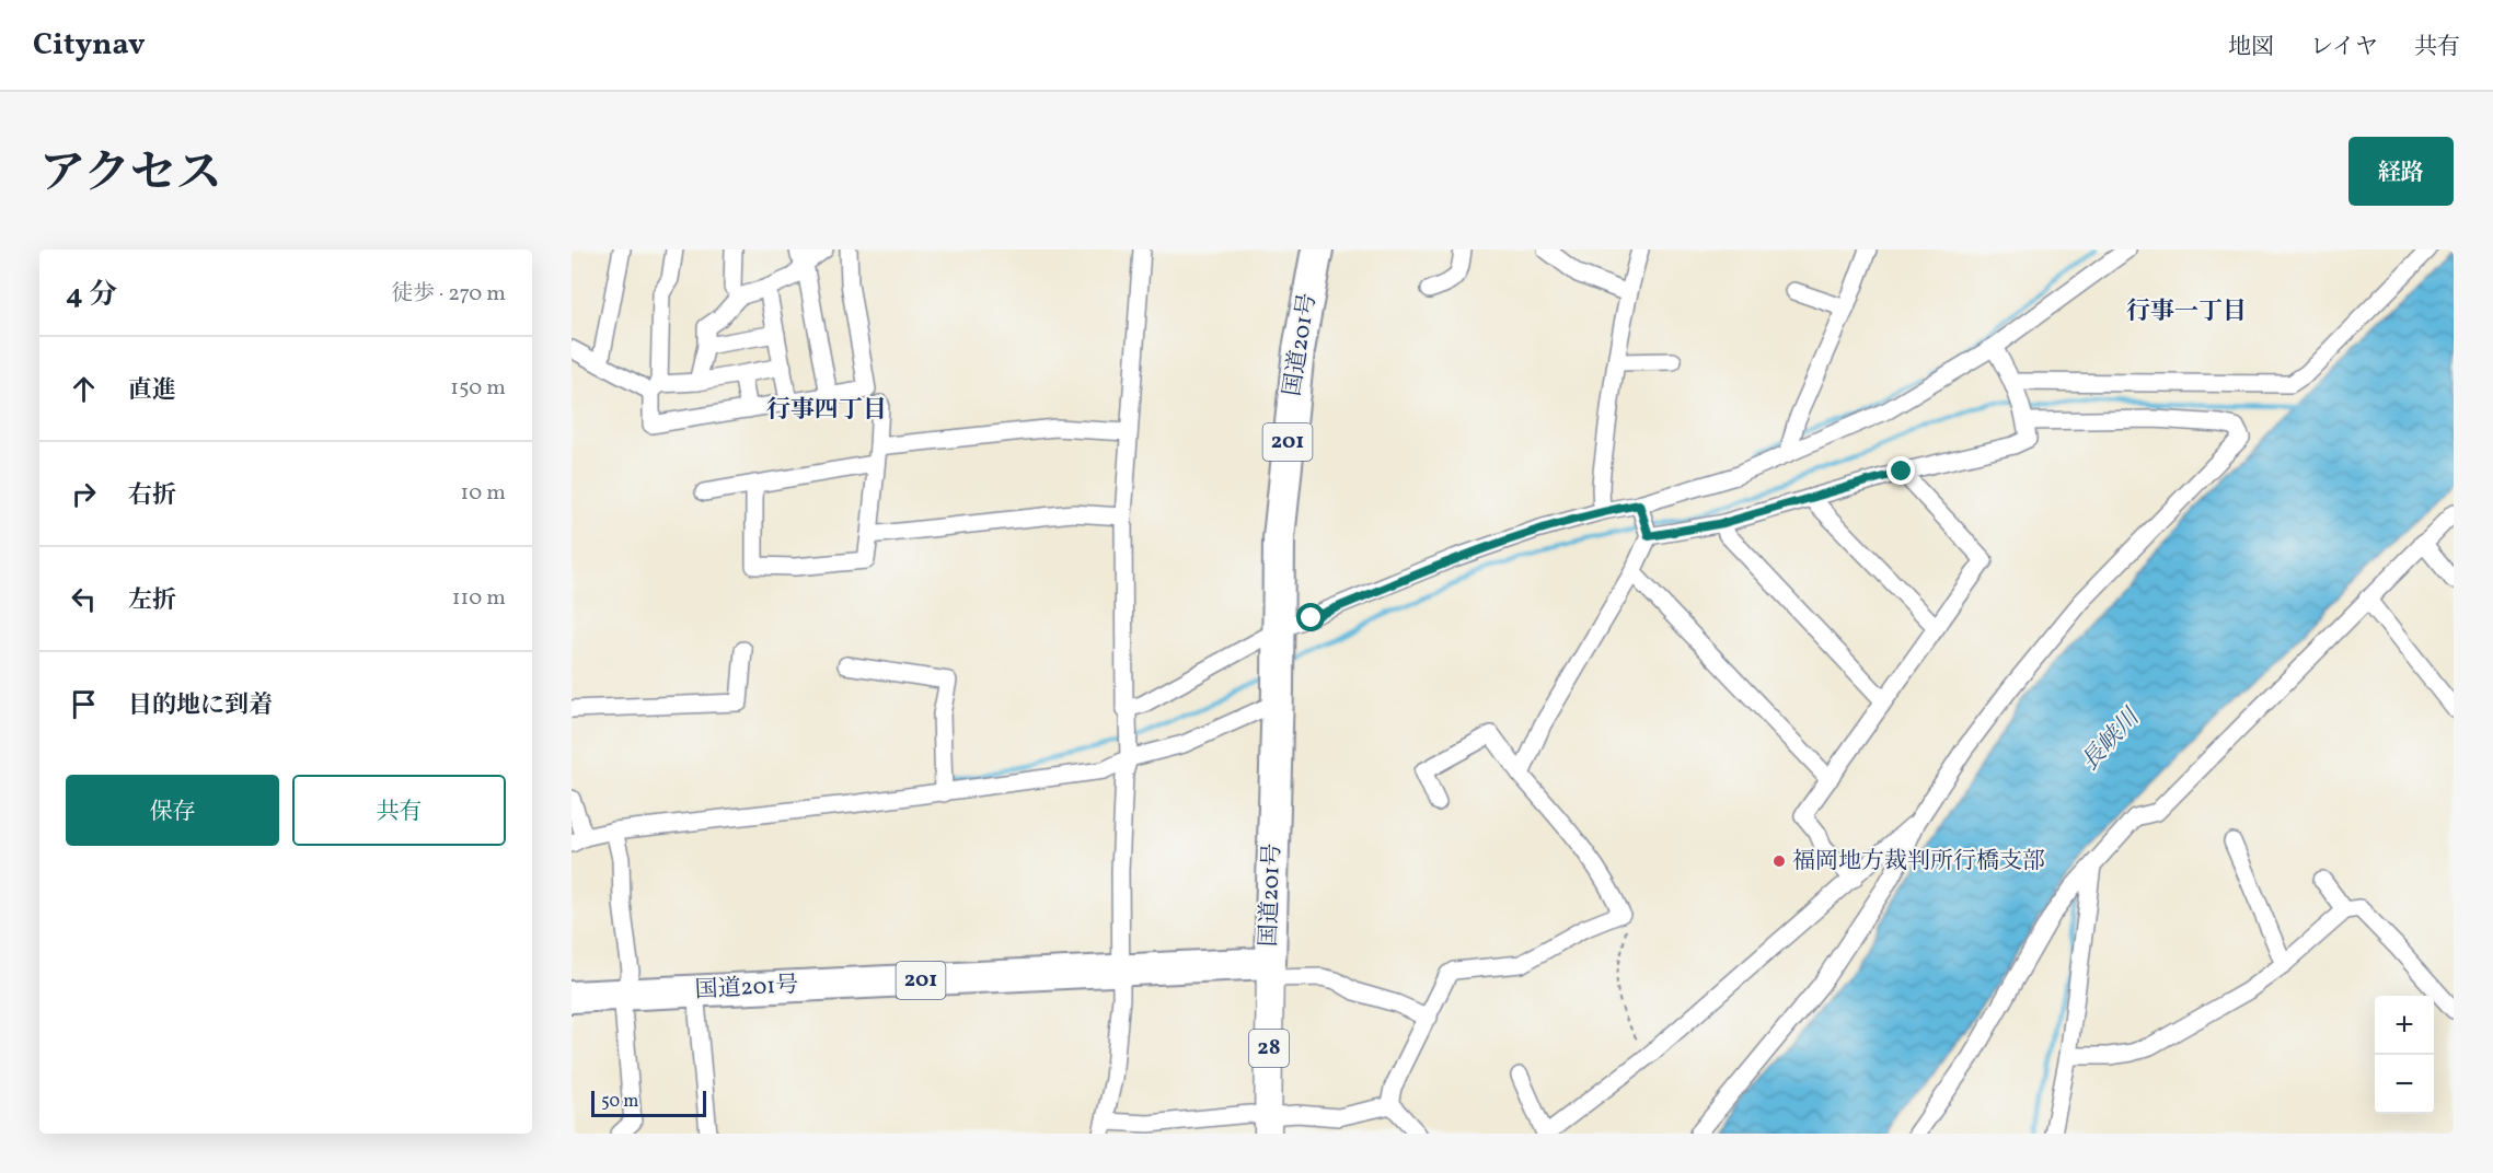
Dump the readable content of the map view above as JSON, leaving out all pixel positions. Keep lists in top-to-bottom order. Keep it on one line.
{"streets":{"highway":["国道201号","201"],"main road":["28"]},"crossings":[["国道201号","28"]],"districts":["行事一丁目","行事四丁目"],"water":["長峡川"],"places":["福岡地方裁判所行橋支部"],"scale_bar":"50 m","page":{"header":"Citynav","nav":["地図","レイヤ","共有"],"title":"アクセス","buttons":["経路",["保存","共有"]],"heading":["4 分","徒歩 · 270 m"],"list":[["直進","150 m"],["右折","10 m"],["左折","110 m"],"目的地に到着"],"map_buttons":["+","−"],"scale":"50 m"}}
